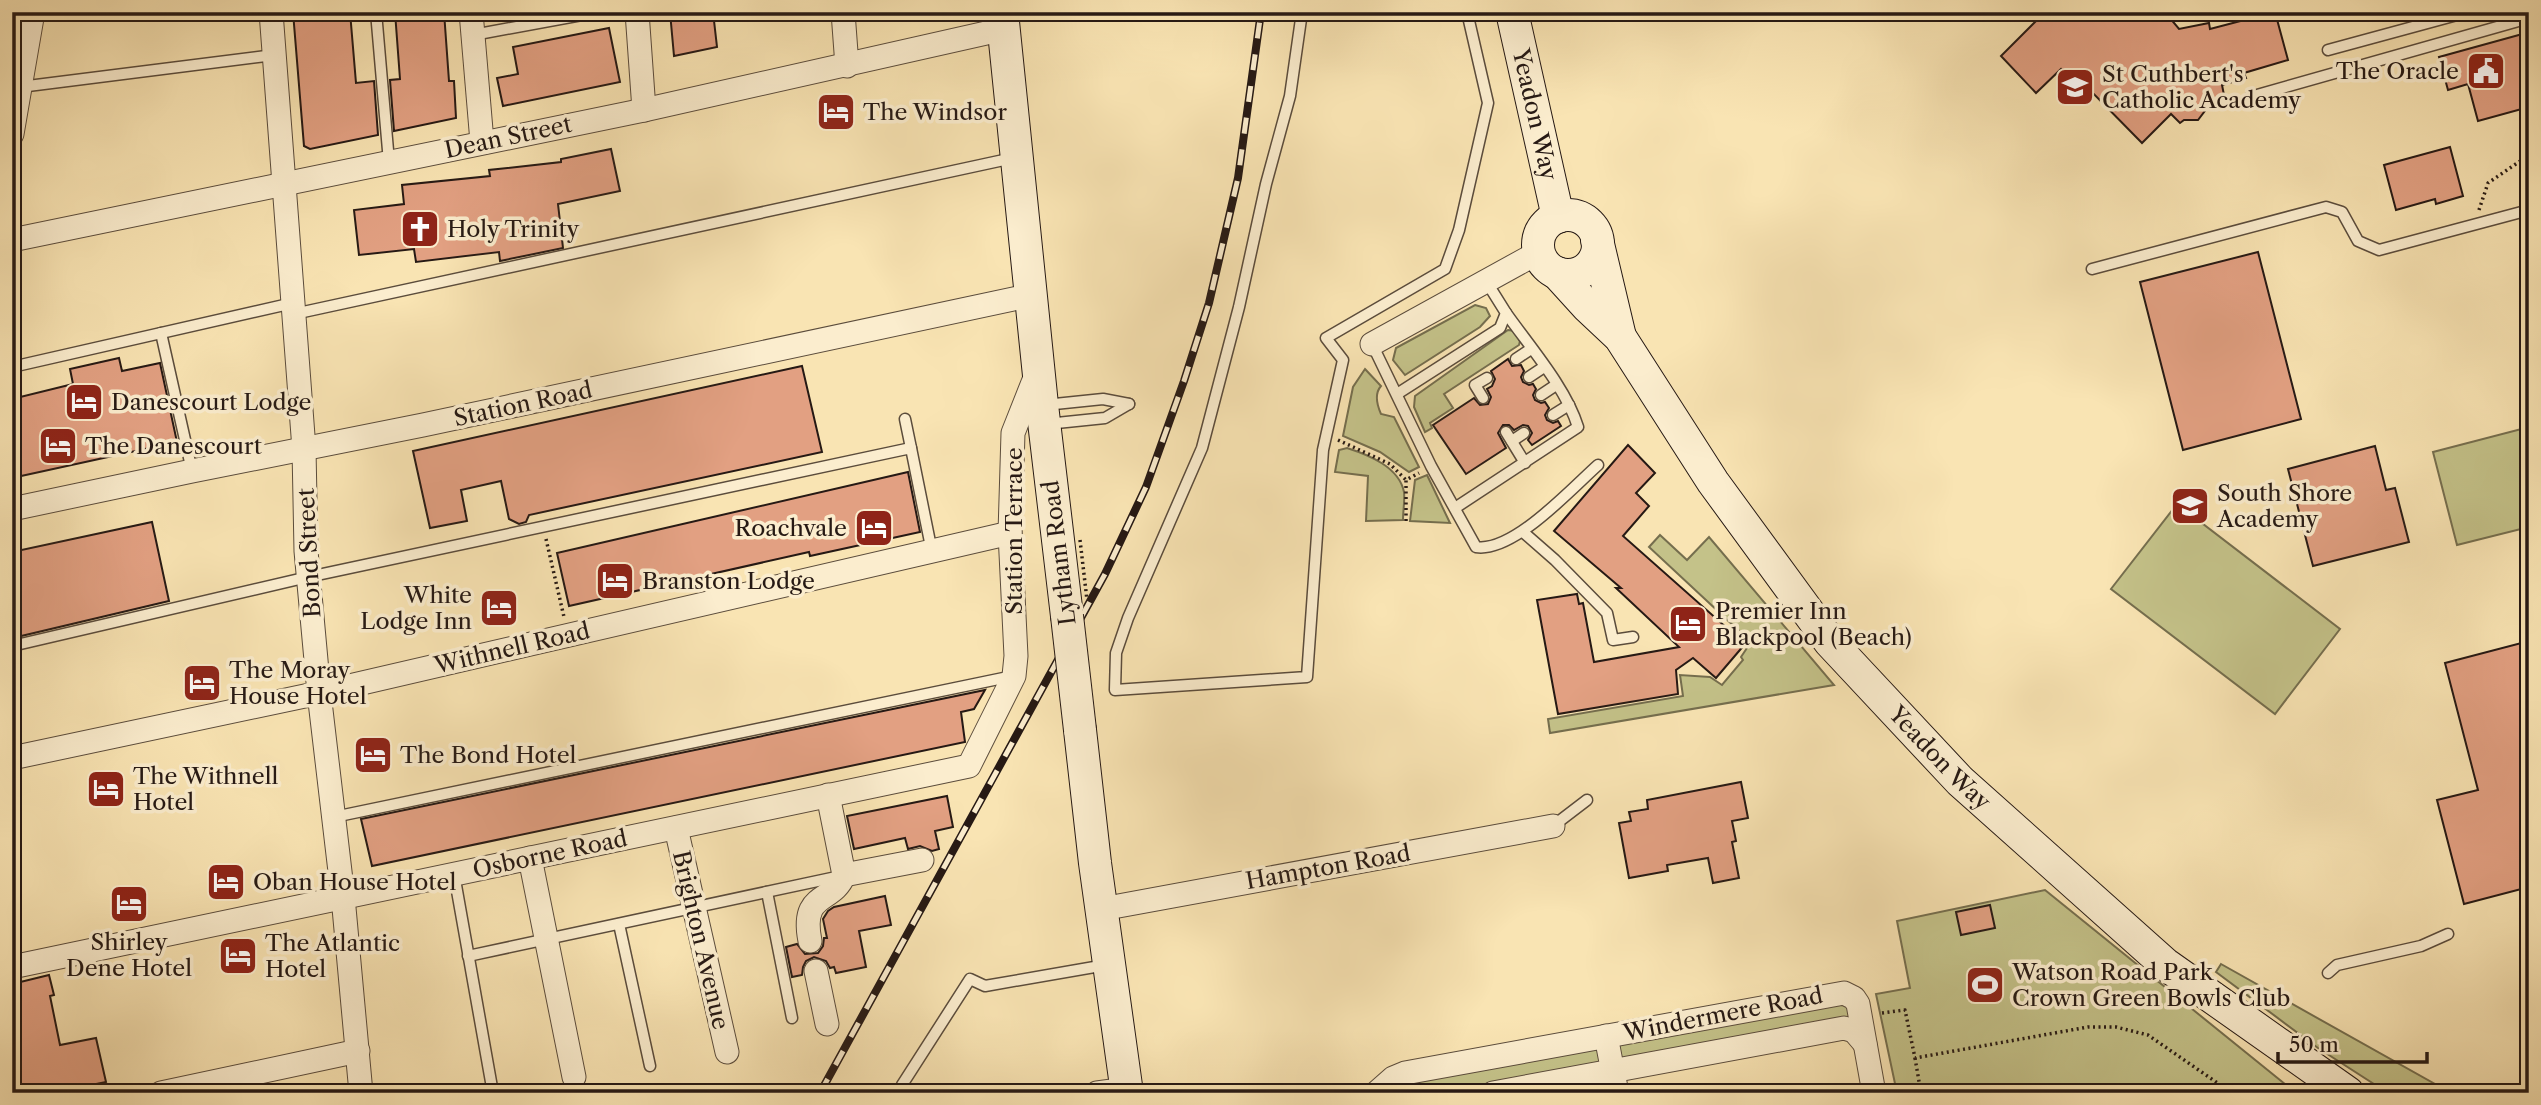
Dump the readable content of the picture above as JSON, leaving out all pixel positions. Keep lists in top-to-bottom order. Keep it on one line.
{"streets":{"street":["Yeadon Way","Dean Street","Station Road","Station Terrace","Bond Street","Lytham Road","Withnell Road","Osborne Road","Hampton Road","Brighton Avenue","Windermere Road"]},"crossings":[["Dean Street","Bond Street"],["Dean Street","Lytham Road"],["Station Road","Bond Street"],["Station Road","Lytham Road"],["Station Terrace","Lytham Road"],["Station Terrace","Withnell Road"],["Station Terrace","Osborne Road"],["Bond Street","Withnell Road"],["Bond Street","Osborne Road"],["Lytham Road","Hampton Road"],["Osborne Road","Brighton Avenue"]],"places":{"public building":["The Oracle"],"school or university":["St Cuthbert's Catholic Academy","South Shore Academy"],"hotel":["The Windsor","Danescourt Lodge","The Danescourt","Roachvale","Branston Lodge","White Lodge Inn","Premier Inn Blackpool (Beach)","The Moray House Hotel","The Bond Hotel","The Withnell Hotel","Oban House Hotel","Shirley Dene Hotel","The Atlantic Hotel"],"church":["Holy Trinity"],"sports":["Watson Road Park Crown Green Bowls Club"]},"scale_bar":"50 m"}
